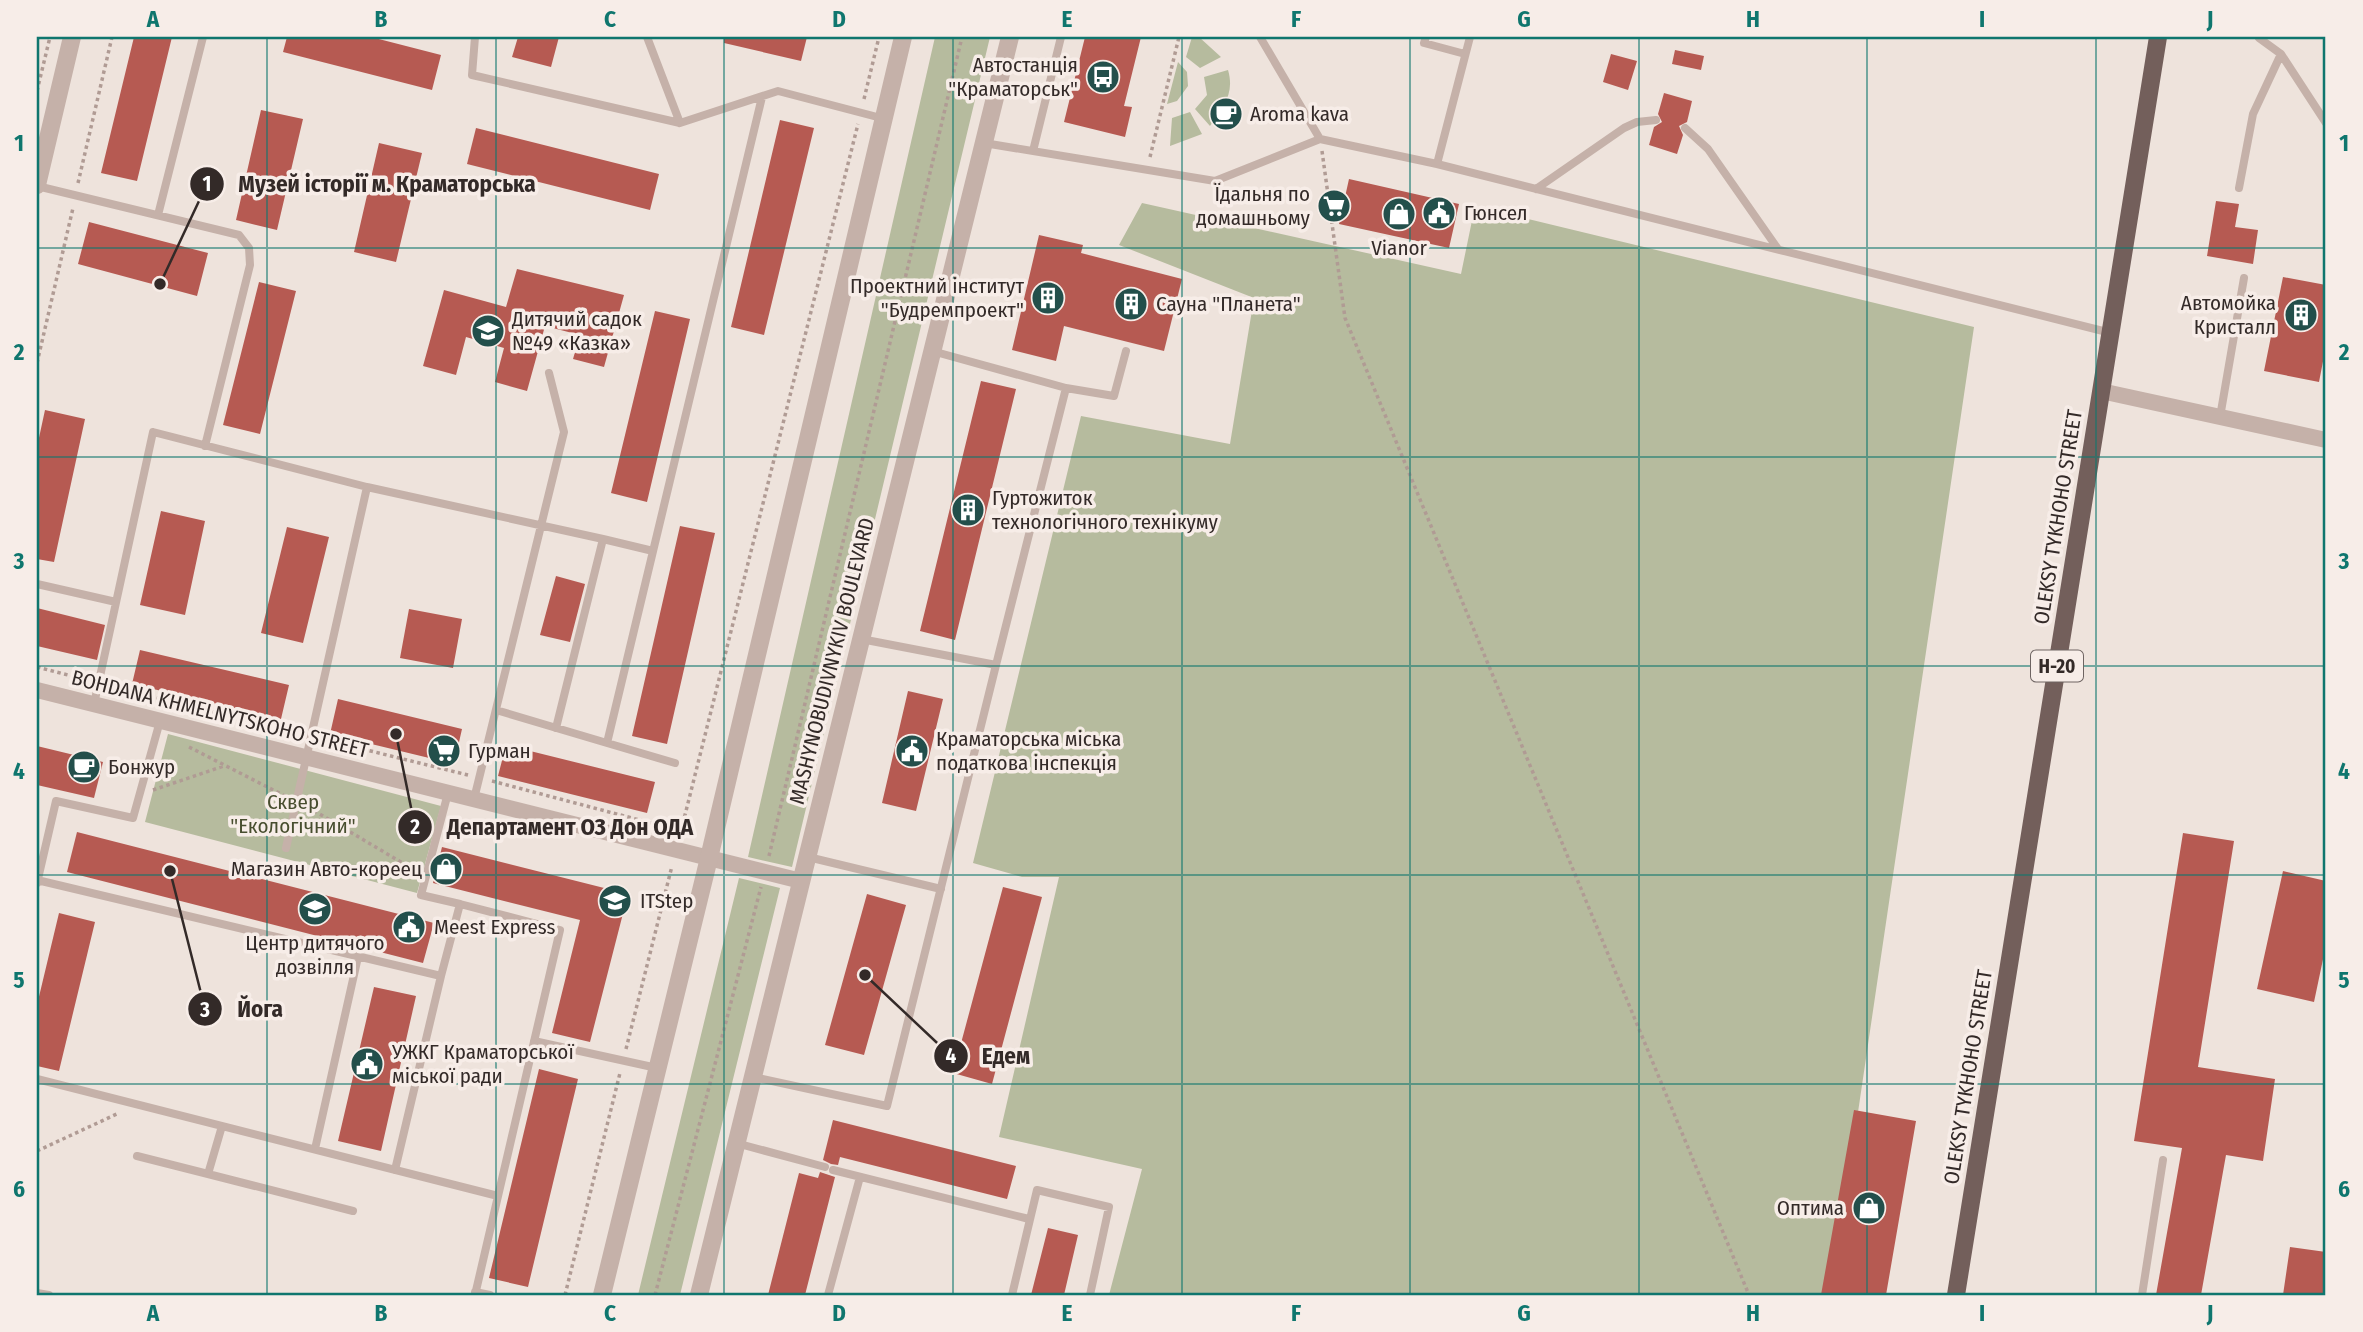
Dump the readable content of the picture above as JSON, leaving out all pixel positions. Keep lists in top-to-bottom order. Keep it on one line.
{"streets":{"main road":["OLEKSY TYKHOHO STREET","Н-20"],"street":["MASHYNOBUDIVNYKIV BOULEVARD","BOHDANA KHMELNYTSKOHO STREET"]},"crossings":[["MASHYNOBUDIVNYKIV BOULEVARD","BOHDANA KHMELNYTSKOHO STREET"]],"parks":["Сквер \"Екологічний\""],"places":{"bus stop":["Автостанція \"Краматорськ\""],"cafe":["Aroma kava","Бонжур"],"supermarket":["Їдальня по домашньому","Гурман"],"public building":["Гюнсел","Краматорська міська податкова інспекція","Meest Express","УЖКГ Краматорської міської ради"],"shop":["Vianor","Магазин Авто-кореец","Оптима"],"other":["Музей історії м. Краматорська","Департамент ОЗ Дон ОДА","Йога","Едем"],"building":["Проектний інститут \"Будремпроект\"","Сауна \"Планета\"","Автомойка Кристалл","Гуртожиток технологічного технікуму"],"school or university":["Дитячий садок №49 «Казка»","ITStep","Центр дитячого дозвілля"]},"grid":{"columns":["A","B","C","D","E","F","G","H","I","J"],"rows":["1","2","3","4","5","6"]}}
